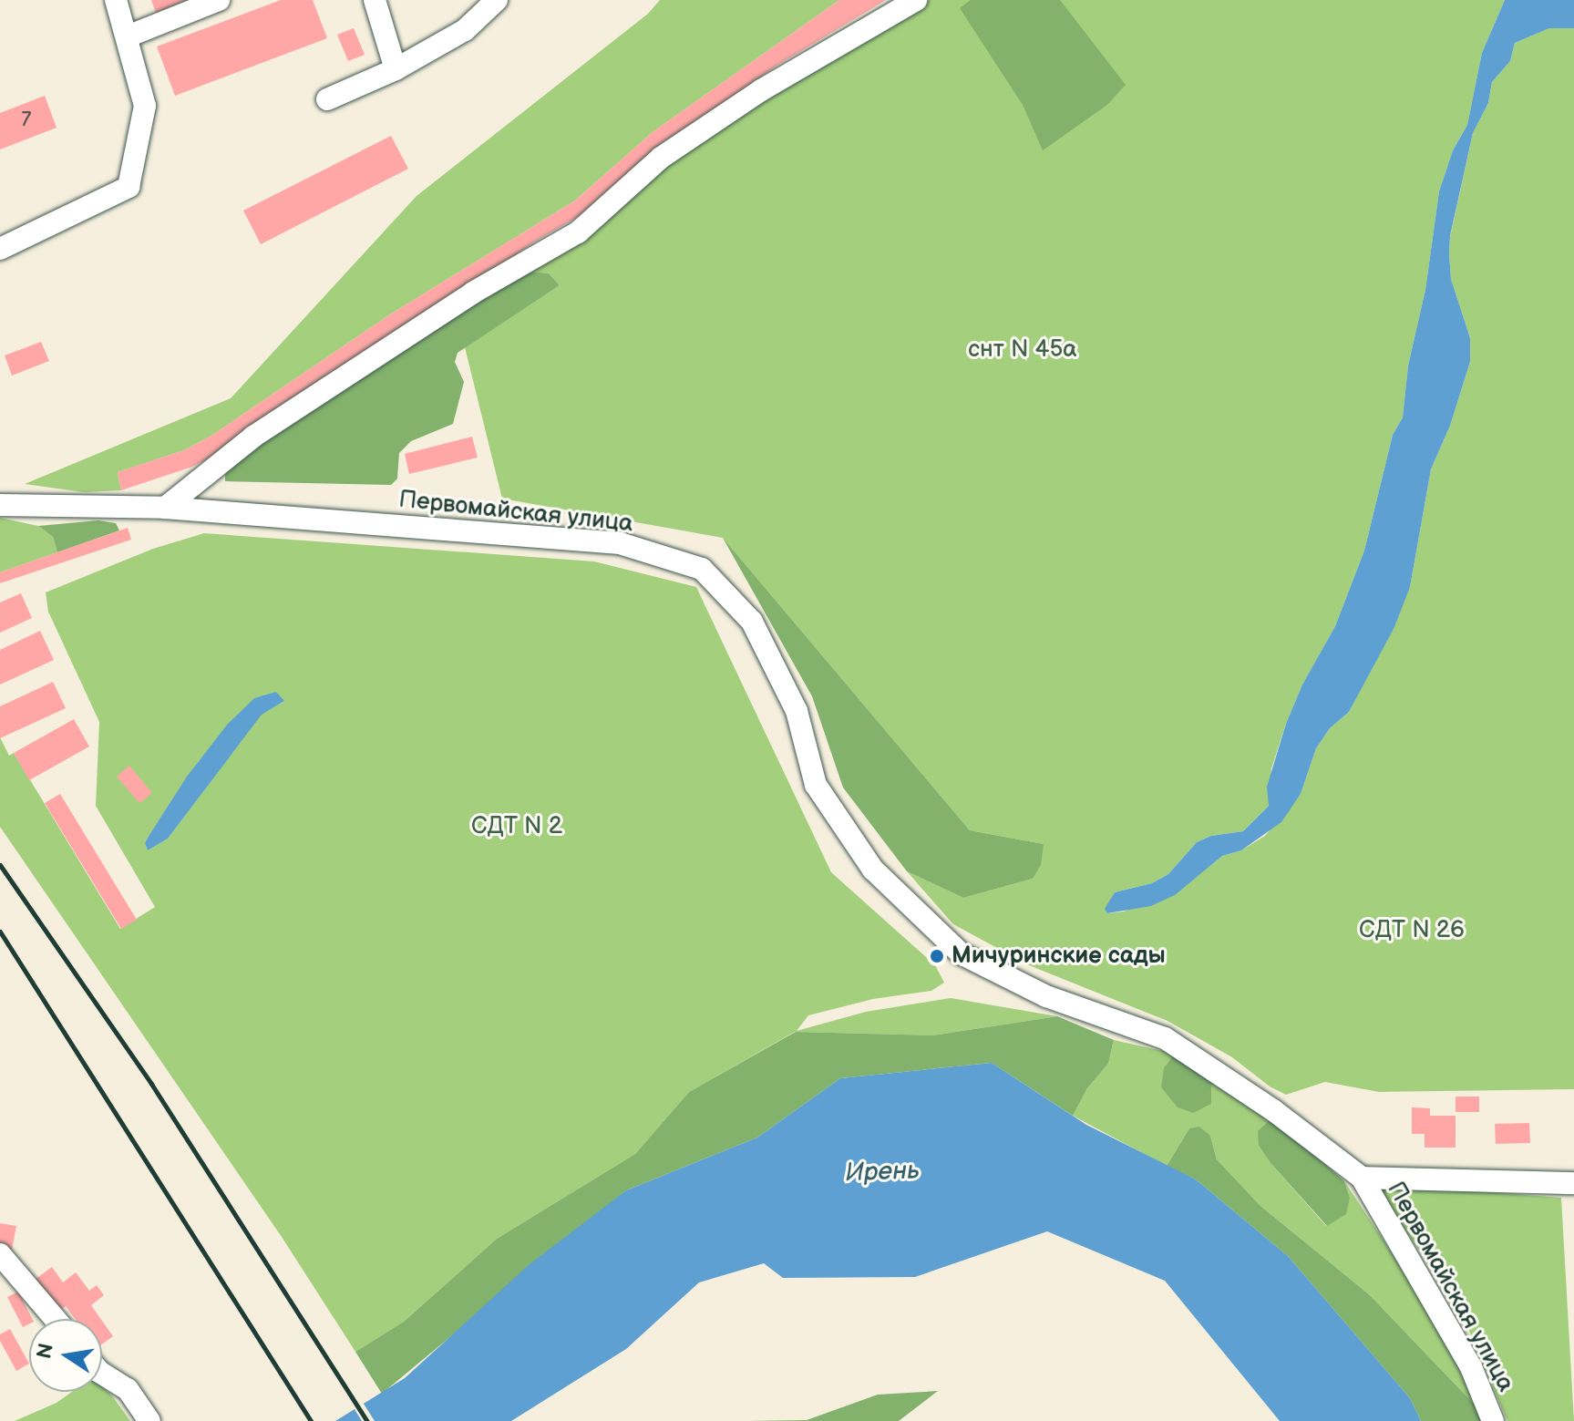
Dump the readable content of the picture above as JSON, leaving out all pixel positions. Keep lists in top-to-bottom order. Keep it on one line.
{"streets":{"street":["Первомайская улица"]},"water":["Ирень"],"parks":["снт N 45а","СДТ N 2","СДТ N 26"],"places":["Мичуринские сады"],"house_numbers":["7"],"north":"left"}
